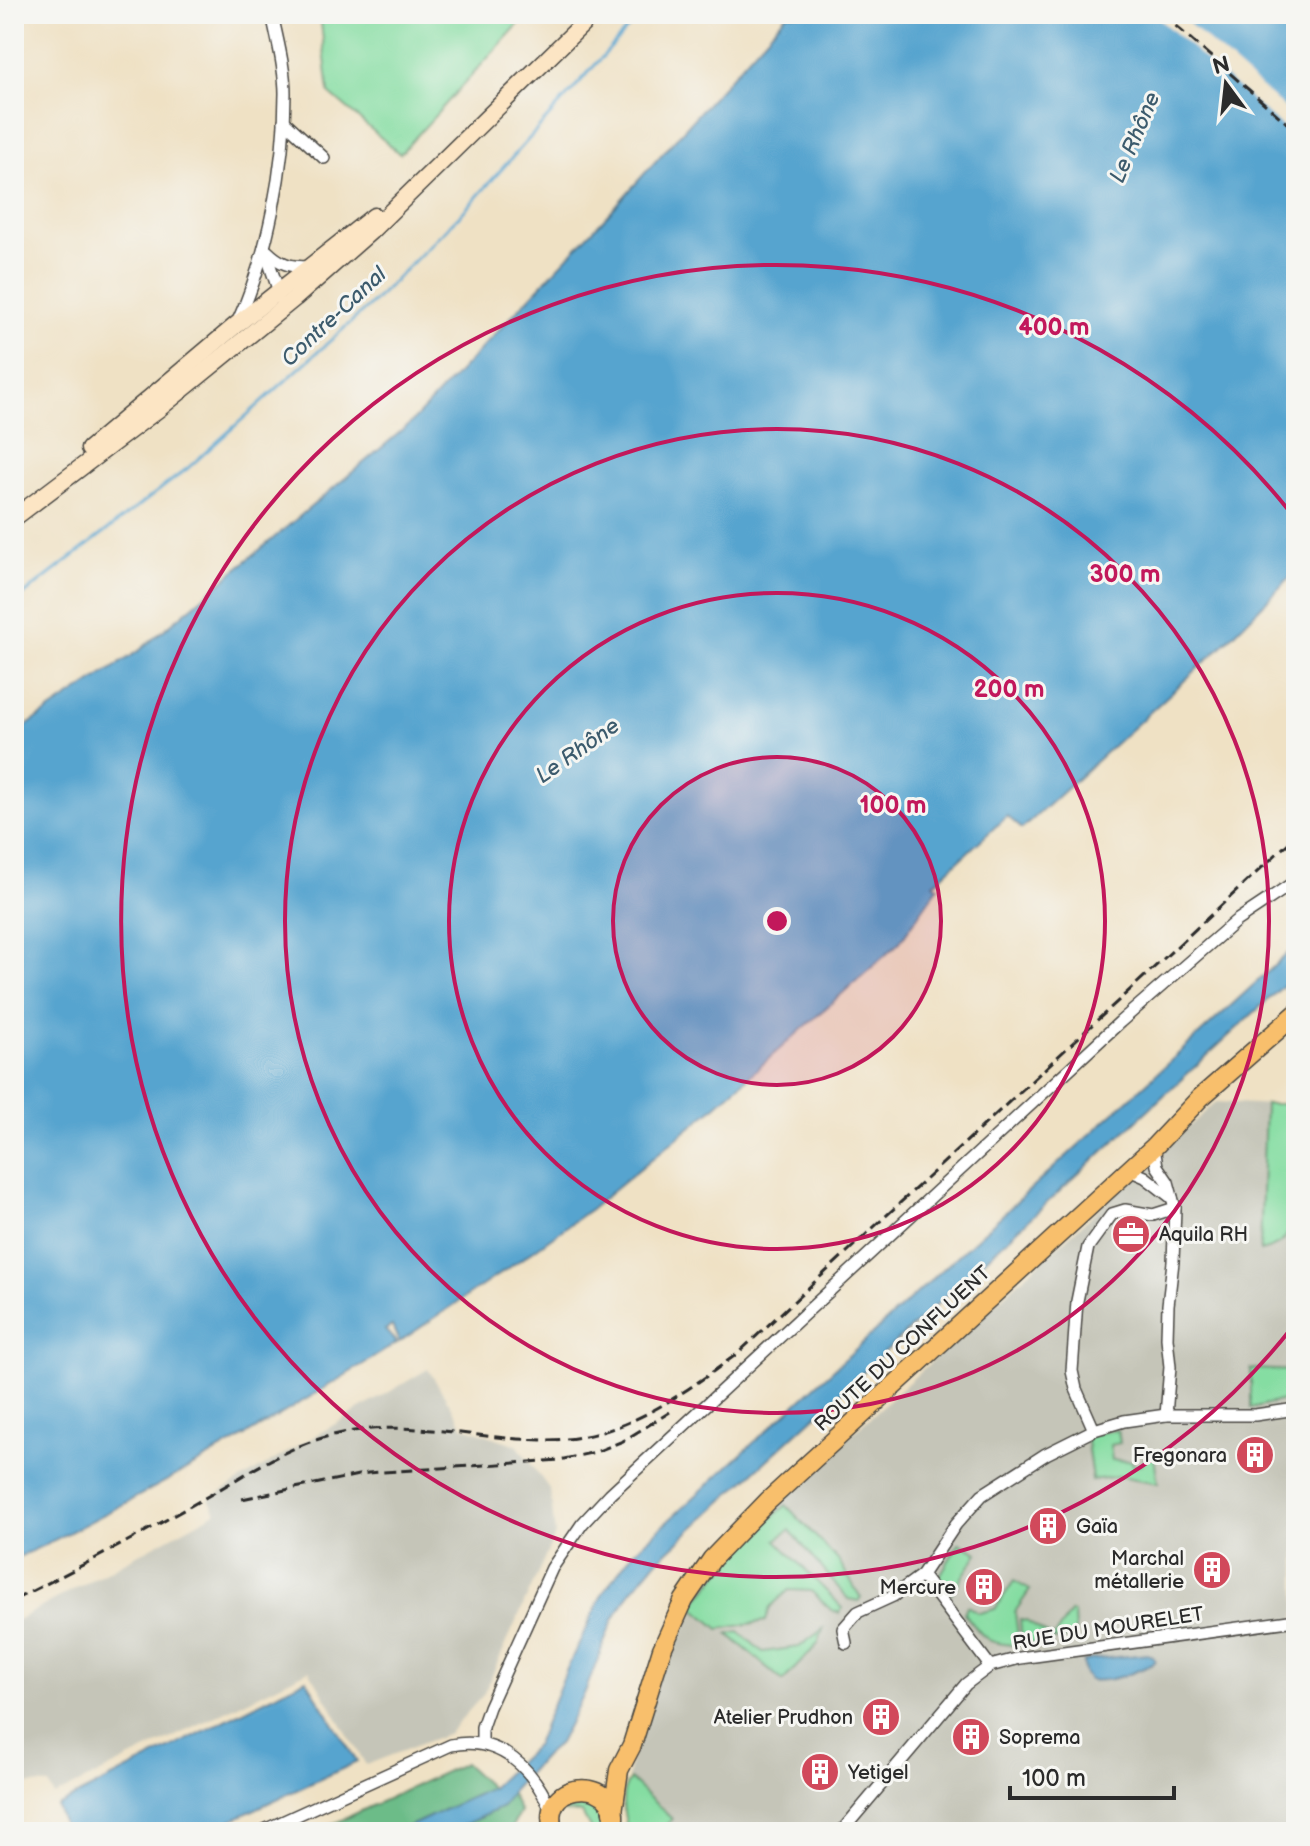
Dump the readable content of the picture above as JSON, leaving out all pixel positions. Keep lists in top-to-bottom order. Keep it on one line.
{"streets":{"main road":["ROUTE DU CONFLUENT"],"street":["RUE DU MOURELET"]},"water":["Le Rhône","Contre-Canal"],"places":{"office":["Aquila RH"],"building":["Fregonara","Gaïa","Marchal métallerie","Mercure","Atelier Prudhon","Soprema","Yetigel"]},"scale_bar":"100 m","north":"top","rings":["400 m","300 m","200 m","100 m"]}
